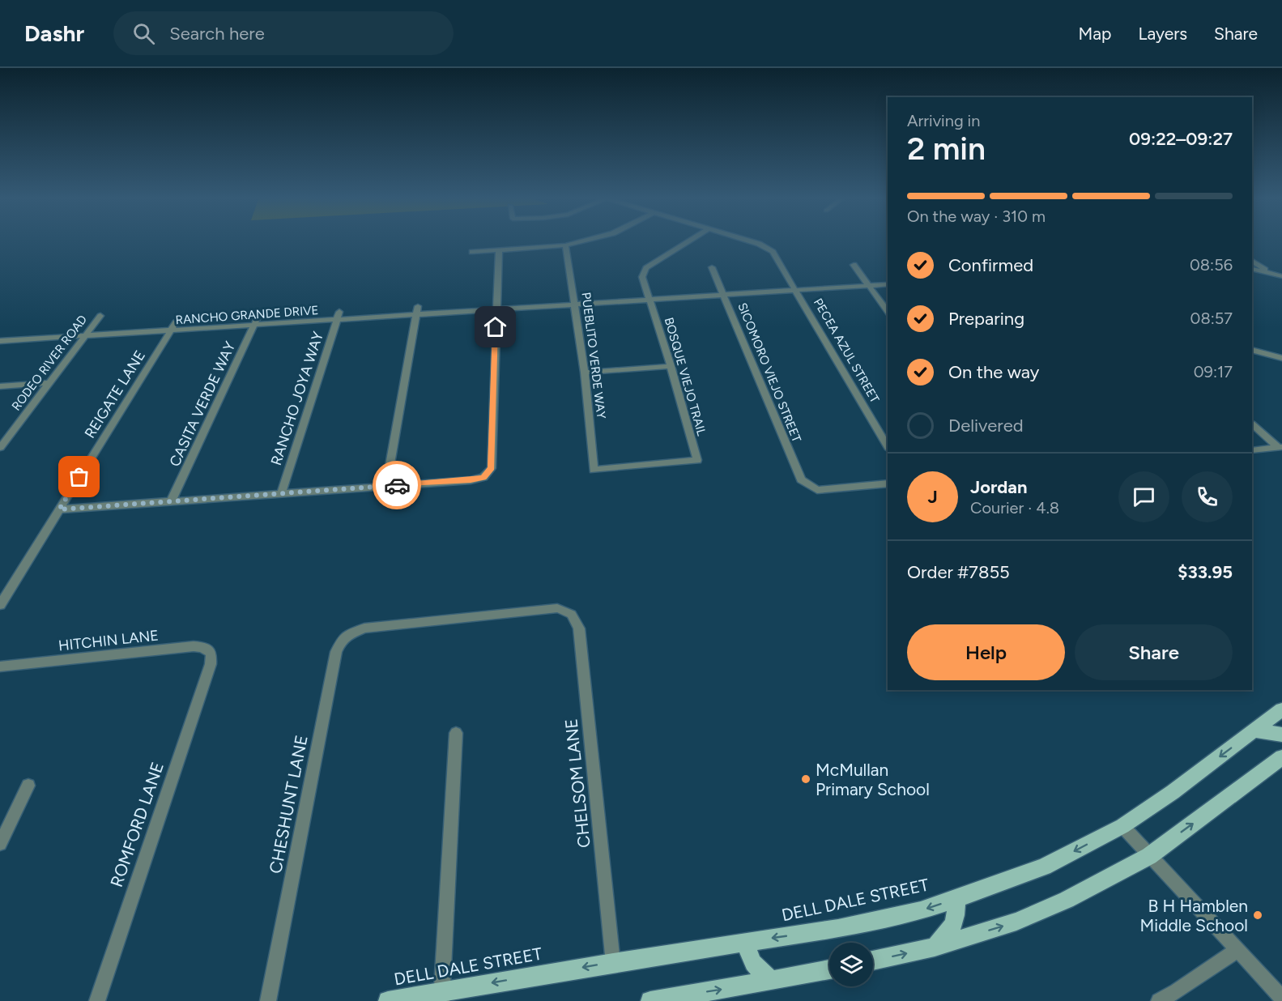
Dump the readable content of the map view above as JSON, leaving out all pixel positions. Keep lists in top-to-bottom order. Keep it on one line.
{"streets":{"main road":["DELL DALE STREET"],"street":["RANCHO GRANDE DRIVE","PECEA AZUL STREET","PUEBLITO VERDE WAY","RODEO RIVER ROAD","SICOMORO VIEJO STREET","BOSQUE VIEJO TRAIL","REIGATE LANE","RANCHO JOYA WAY","CASITA VERDE WAY","HITCHIN LANE","CHELSOM LANE","CHESHUNT LANE","ROMFORD LANE"]},"crossings":[["RANCHO GRANDE DRIVE","PECEA AZUL STREET"],["RANCHO GRANDE DRIVE","PUEBLITO VERDE WAY"],["RANCHO GRANDE DRIVE","RODEO RIVER ROAD"],["RANCHO GRANDE DRIVE","SICOMORO VIEJO STREET"],["RANCHO GRANDE DRIVE","BOSQUE VIEJO TRAIL"],["RANCHO GRANDE DRIVE","REIGATE LANE"],["RANCHO GRANDE DRIVE","RANCHO JOYA WAY"],["RANCHO GRANDE DRIVE","CASITA VERDE WAY"],["PUEBLITO VERDE WAY","BOSQUE VIEJO TRAIL"],["HITCHIN LANE","ROMFORD LANE"],["CHELSOM LANE","CHESHUNT LANE"],["CHELSOM LANE","DELL DALE STREET"]],"places":["McMullan Primary School","B H Hamblen Middle School"],"page":{"header":"Dashr","search":"Search here","nav":["Map","Layers","Share"],"heading":["2 min","Arriving in","09:22–09:27"],"panel":["Jordan","Courier · 4.8","Order #7855","$33.95"],"bar":"On the way · 310 m","list":[["Confirmed","08:56"],["Preparing","08:57"],["On the way","09:17"],"Delivered"],"round":"J","buttons":["Help","Share"]}}
